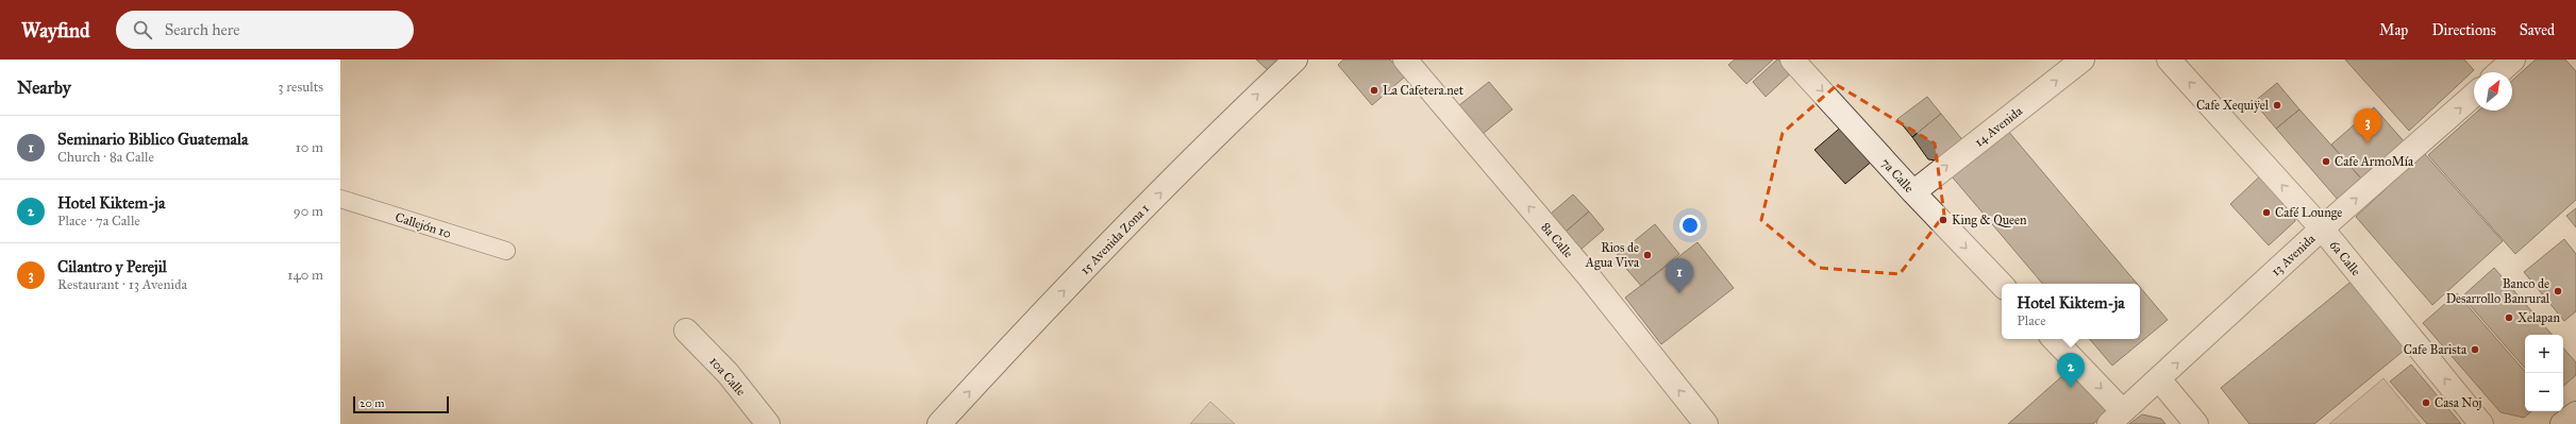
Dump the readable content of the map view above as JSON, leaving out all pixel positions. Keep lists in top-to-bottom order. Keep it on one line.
{"streets":{"street":["14 Avenida","7a Calle","15 Avenida Zona 1","8a Calle","13 Avenida","6a Calle","10a Calle"],"lane":["Callejón 10"]},"crossings":[["14 Avenida","7a Calle"],["13 Avenida","6a Calle"]],"one_way":["14 Avenida","7a Calle","15 Avenida Zona 1","8a Calle","13 Avenida","6a Calle"],"places":["La Cafetera.net","Cafe Xequiÿel","Cafe ArmoMía","Café Lounge","King & Queen","Rios de Agua Viva","Banco de Desarrollo Banrural","Xelapan","Cafe Barista","Casa Noj"],"scale_bar":"20 m","north":"top right","page":{"header":"Wayfind","search":"Search here","nav":["Map","Directions","Saved"],"heading":["Nearby","3 results"],"pins":["3","1","2"],"list":[{"mark":"1","name":"Seminario Biblico Guatemala","note":"Church · 8a Calle","value":"10 m"},{"mark":"2","name":"Hotel Kiktem-ja","note":"Place · 7a Calle","value":"90 m"},{"mark":"3","name":"Cilantro y Perejil","note":"Restaurant · 13 Avenida","value":"140 m"}],"popup":["Hotel Kiktem-ja","Place"],"map_buttons":["+","−"],"scale":"20 m"}}
